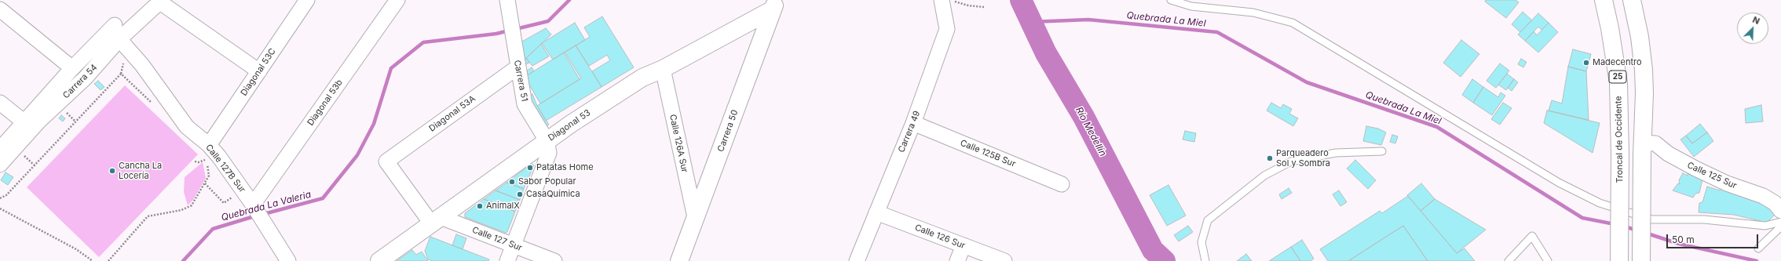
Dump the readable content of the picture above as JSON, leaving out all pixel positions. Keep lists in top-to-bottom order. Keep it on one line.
{"streets":{"main road":["25","Diagonal 53","Carrera 50","Troncal de Occidente"],"street":["Diagonal 53C","Carrera 51","Carrera 54","Diagonal 53b","Diagonal 53A","Carrera 49","Calle 126A Sur","Calle 125B Sur","Calle 127B Sur","Calle 125 Sur","Calle 126 Sur","Calle 127 Sur"]},"crossings":[["Diagonal 53C","Calle 127B Sur"],["Carrera 51","Diagonal 53A"],["Carrera 51","Diagonal 53"],["Carrera 51","Calle 127 Sur"],["Carrera 54","Calle 127B Sur"],["Diagonal 53b","Calle 127B Sur"],["Diagonal 53A","Diagonal 53"],["Diagonal 53A","Calle 127 Sur"],["Diagonal 53","Carrera 50"],["Diagonal 53","Calle 126A Sur"],["Diagonal 53","Calle 127 Sur"],["Carrera 50","Calle 126A Sur"],["Carrera 49","Calle 125B Sur"],["Carrera 49","Calle 126 Sur"]],"water":["Quebrada La Miel","Río Medellín","Quebrada La Valeria"],"places":["Madecentro","Parqueadero Sol y Sombra","Patatas Home","Cancha La Locería","Sabor Popular","CasaQuímica","AnimalX"],"scale_bar":"50 m","north":"top right"}
